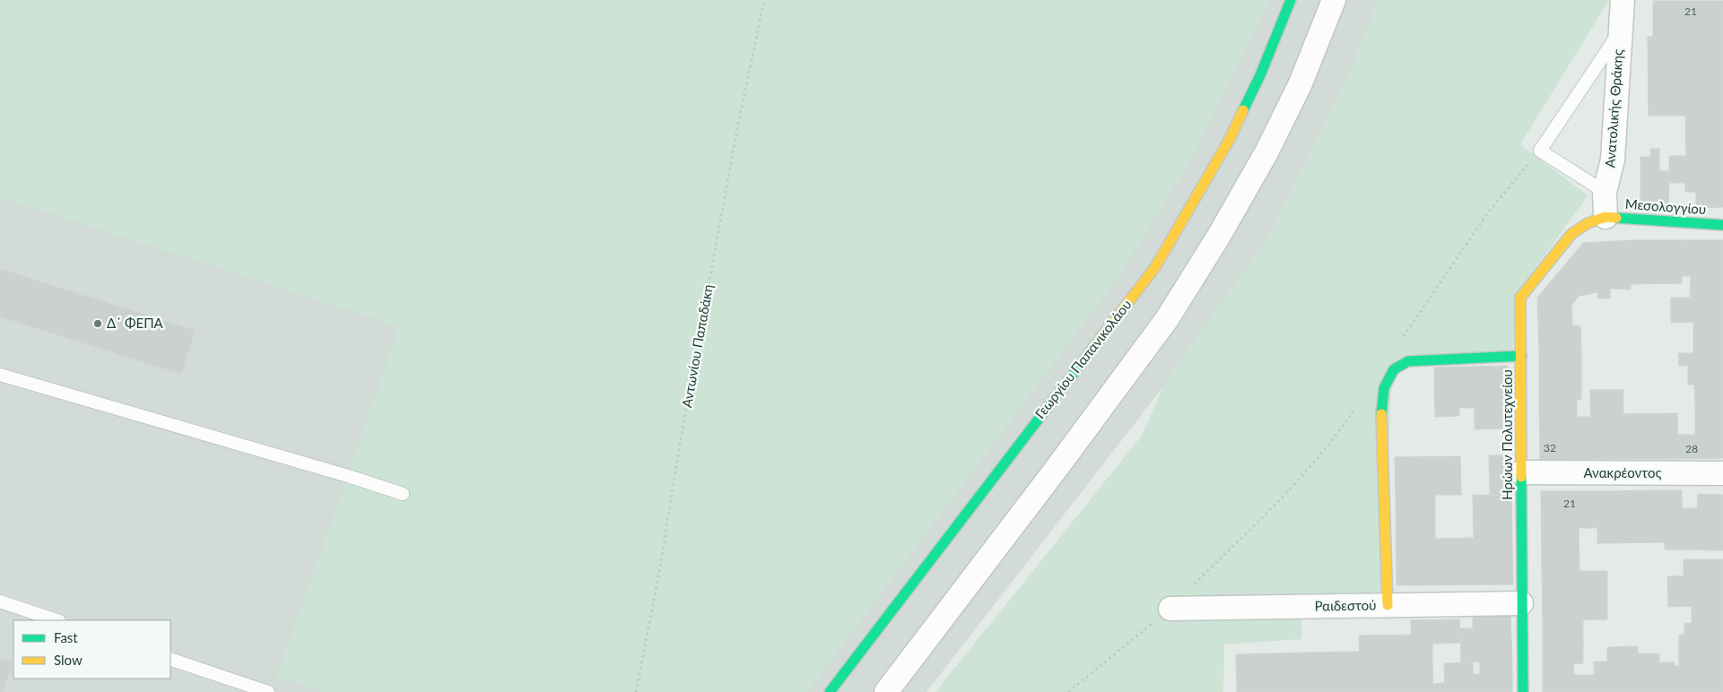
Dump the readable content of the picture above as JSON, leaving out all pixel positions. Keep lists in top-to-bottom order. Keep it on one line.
{"streets":{"street":["Ανατολικής Θράκης","Μεσολογγίου","Γεωργίου Παπανικολάου","Ηρώων Πολυτεχνείου","Ανακρέοντος","Ραιδεστού"],"path":["Αντωνίου Παπαδάκη"]},"crossings":[["Ανατολικής Θράκης","Μεσολογγίου"],["Ανατολικής Θράκης","Ηρώων Πολυτεχνείου"],["Μεσολογγίου","Ηρώων Πολυτεχνείου"],["Ηρώων Πολυτεχνείου","Ανακρέοντος"],["Ηρώων Πολυτεχνείου","Ραιδεστού"]],"places":["Δ΄ ΦΕΠΑ"],"house_numbers":["21","32","28","21"],"legend":["Fast","Slow"]}
